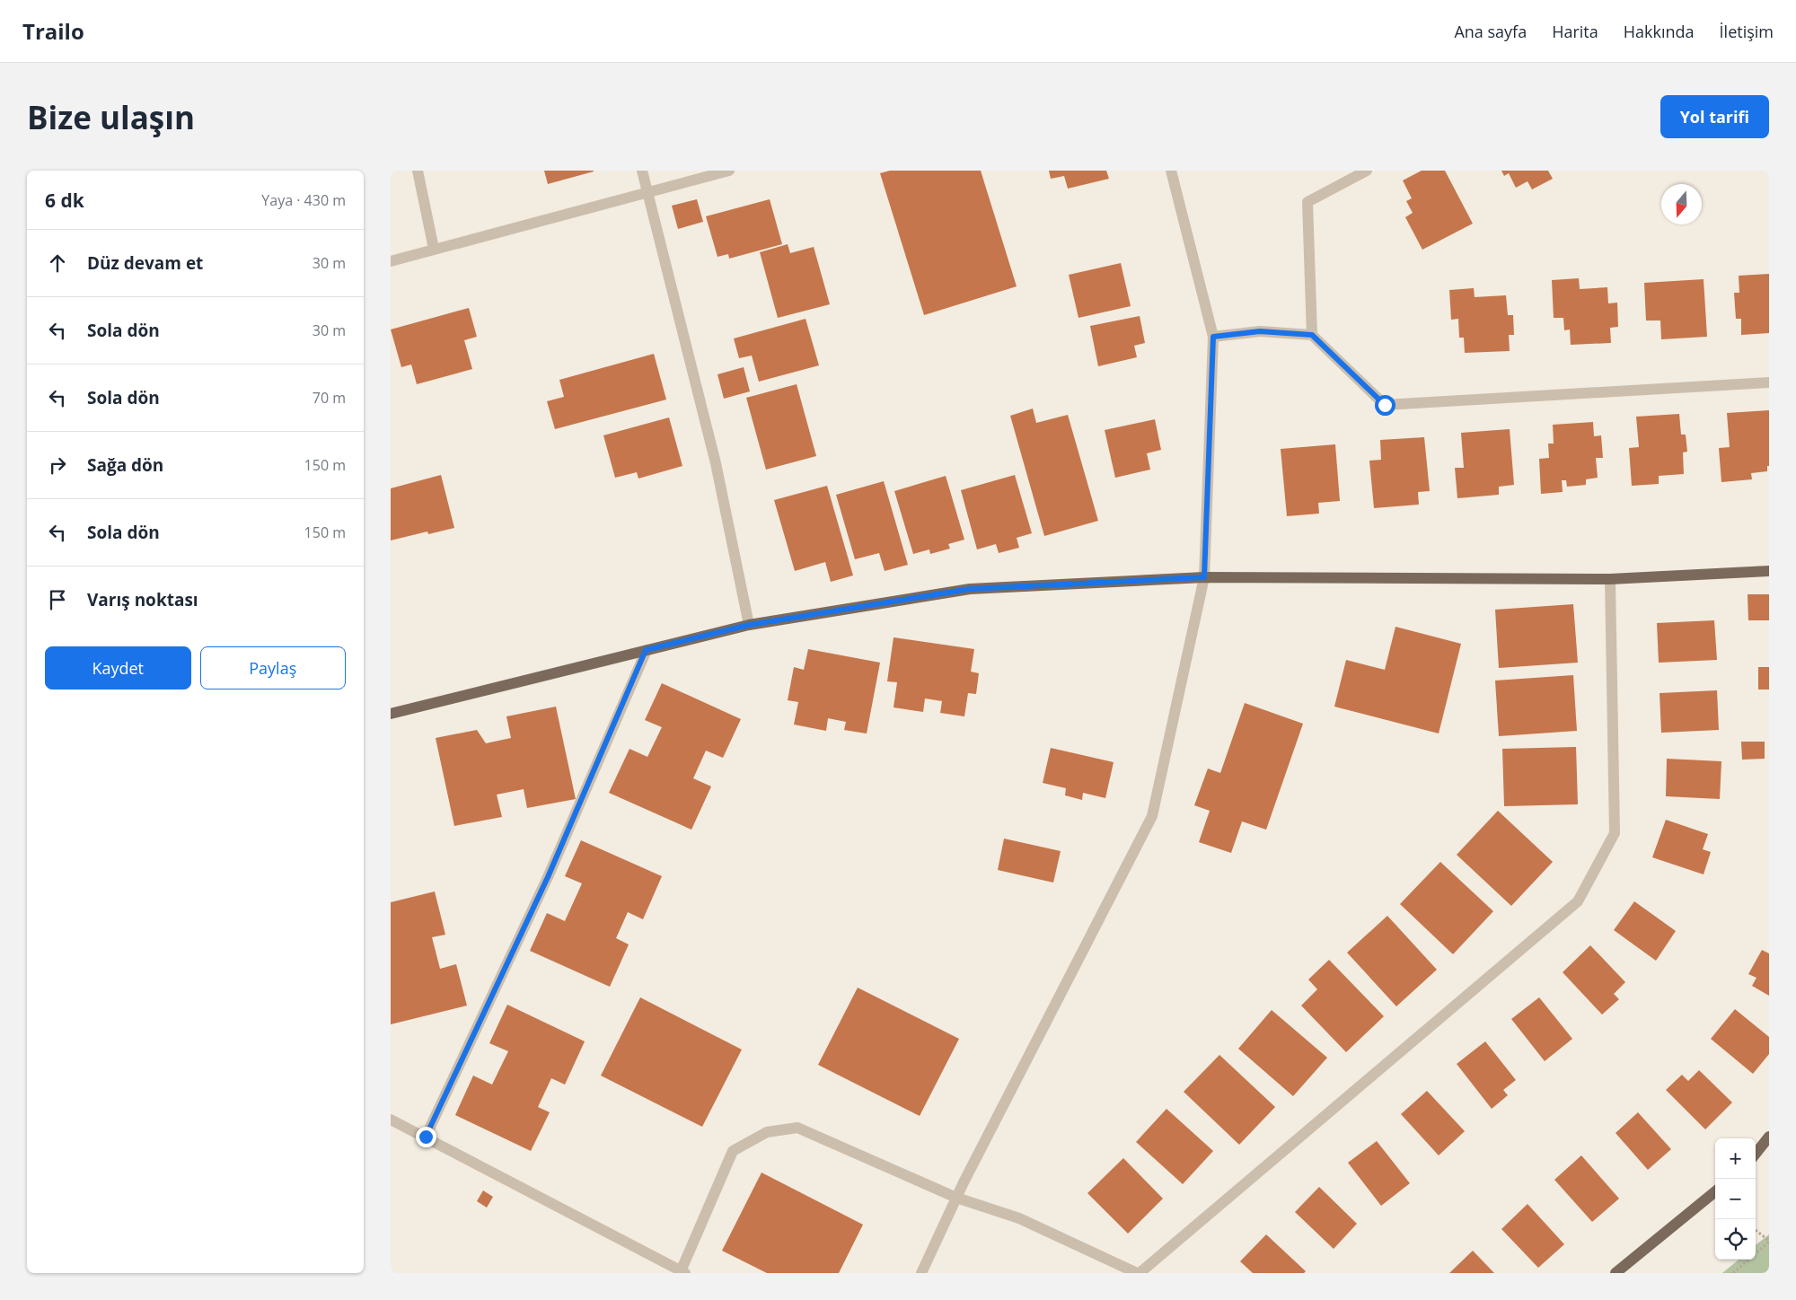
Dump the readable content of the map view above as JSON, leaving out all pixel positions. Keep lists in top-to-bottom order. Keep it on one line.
{"north":"bottom","page":{"header":"Trailo","nav":["Ana sayfa","Harita","Hakkında","İletişim"],"buttons":["Yol tarifi",["Kaydet","Paylaş"]],"title":"Bize ulaşın","heading":["6 dk","Yaya · 430 m"],"list":[["Düz devam et","30 m"],["Sola dön","30 m"],["Sola dön","70 m"],["Sağa dön","150 m"],["Sola dön","150 m"],"Varış noktası"],"map_buttons":["+","−"]}}
